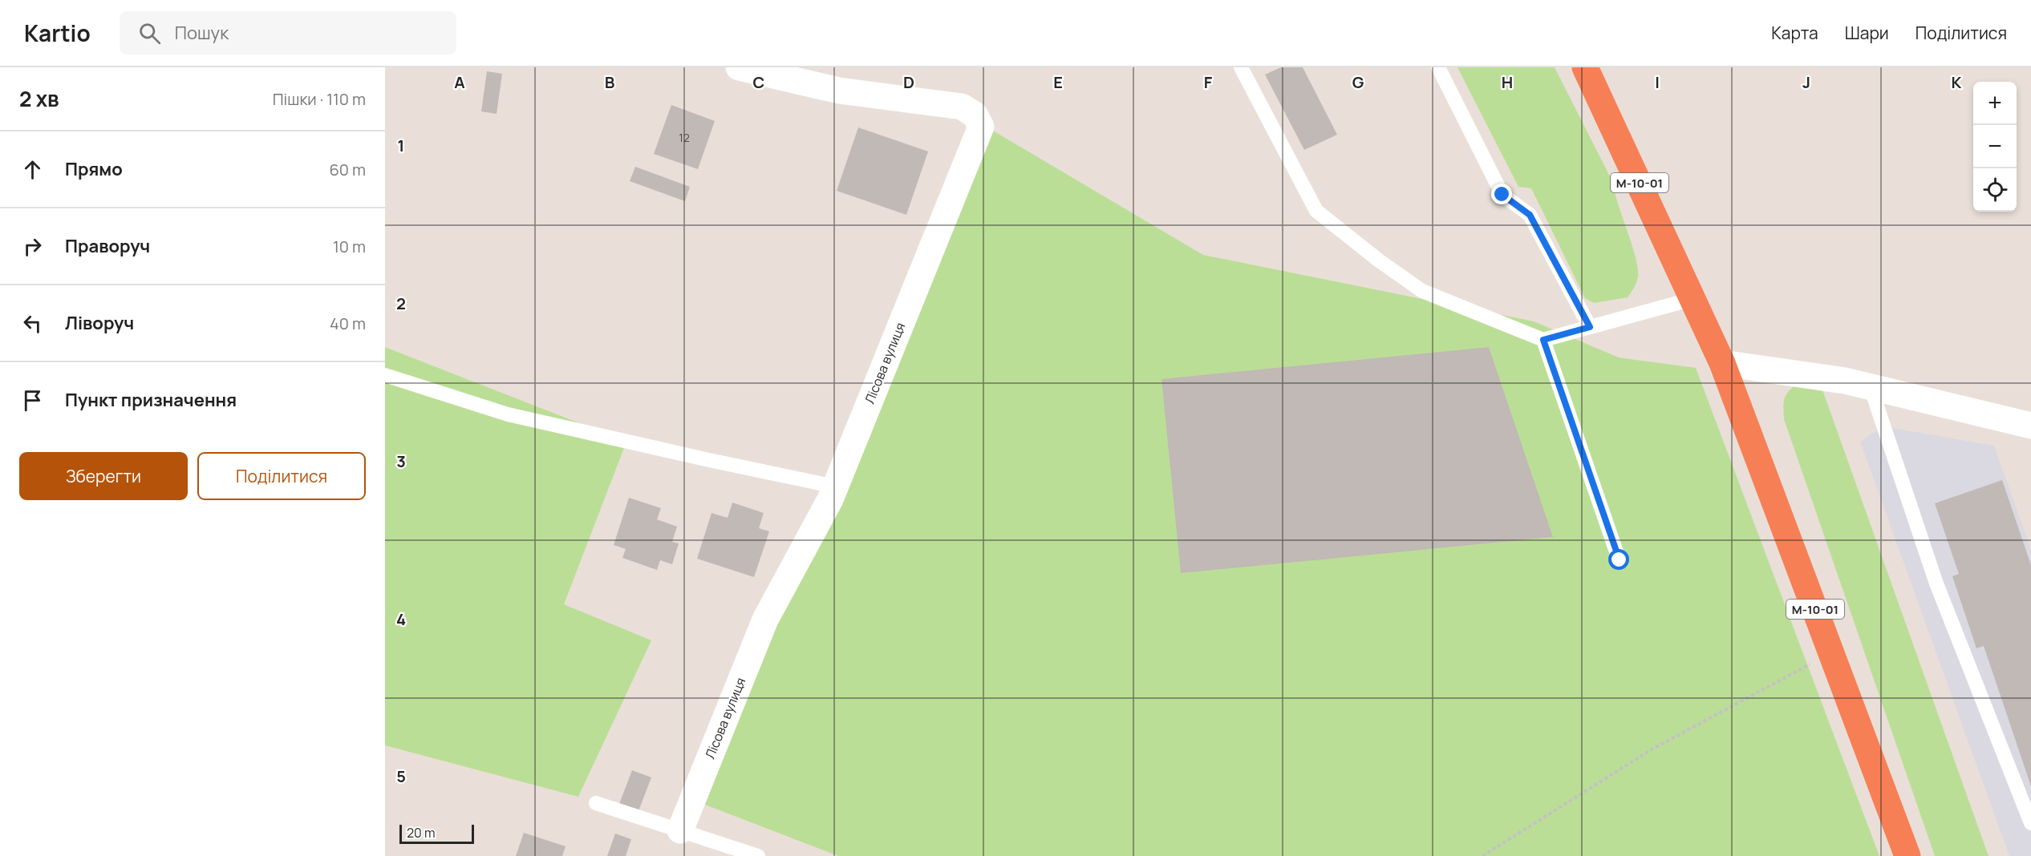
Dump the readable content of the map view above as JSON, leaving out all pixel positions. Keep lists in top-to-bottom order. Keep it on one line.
{"streets":{"highway":["М-10-01"],"street":["Лісова вулиця"]},"house_numbers":["12"],"scale_bar":"20 m","page":{"header":"Kartio","search":"Пошук","nav":["Карта","Шари","Поділитися"],"heading":["2 хв","Пішки · 110 m"],"map_buttons":["+","−"],"list":[["Прямо","60 m"],["Праворуч","10 m"],["Ліворуч","40 m"],"Пункт призначення"],"buttons":["Зберегти","Поділитися"],"scale":"20 m"},"grid":{"columns":["A","B","C","D","E","F","G","H","I","J","K"],"rows":["1","2","3","4","5"]}}
